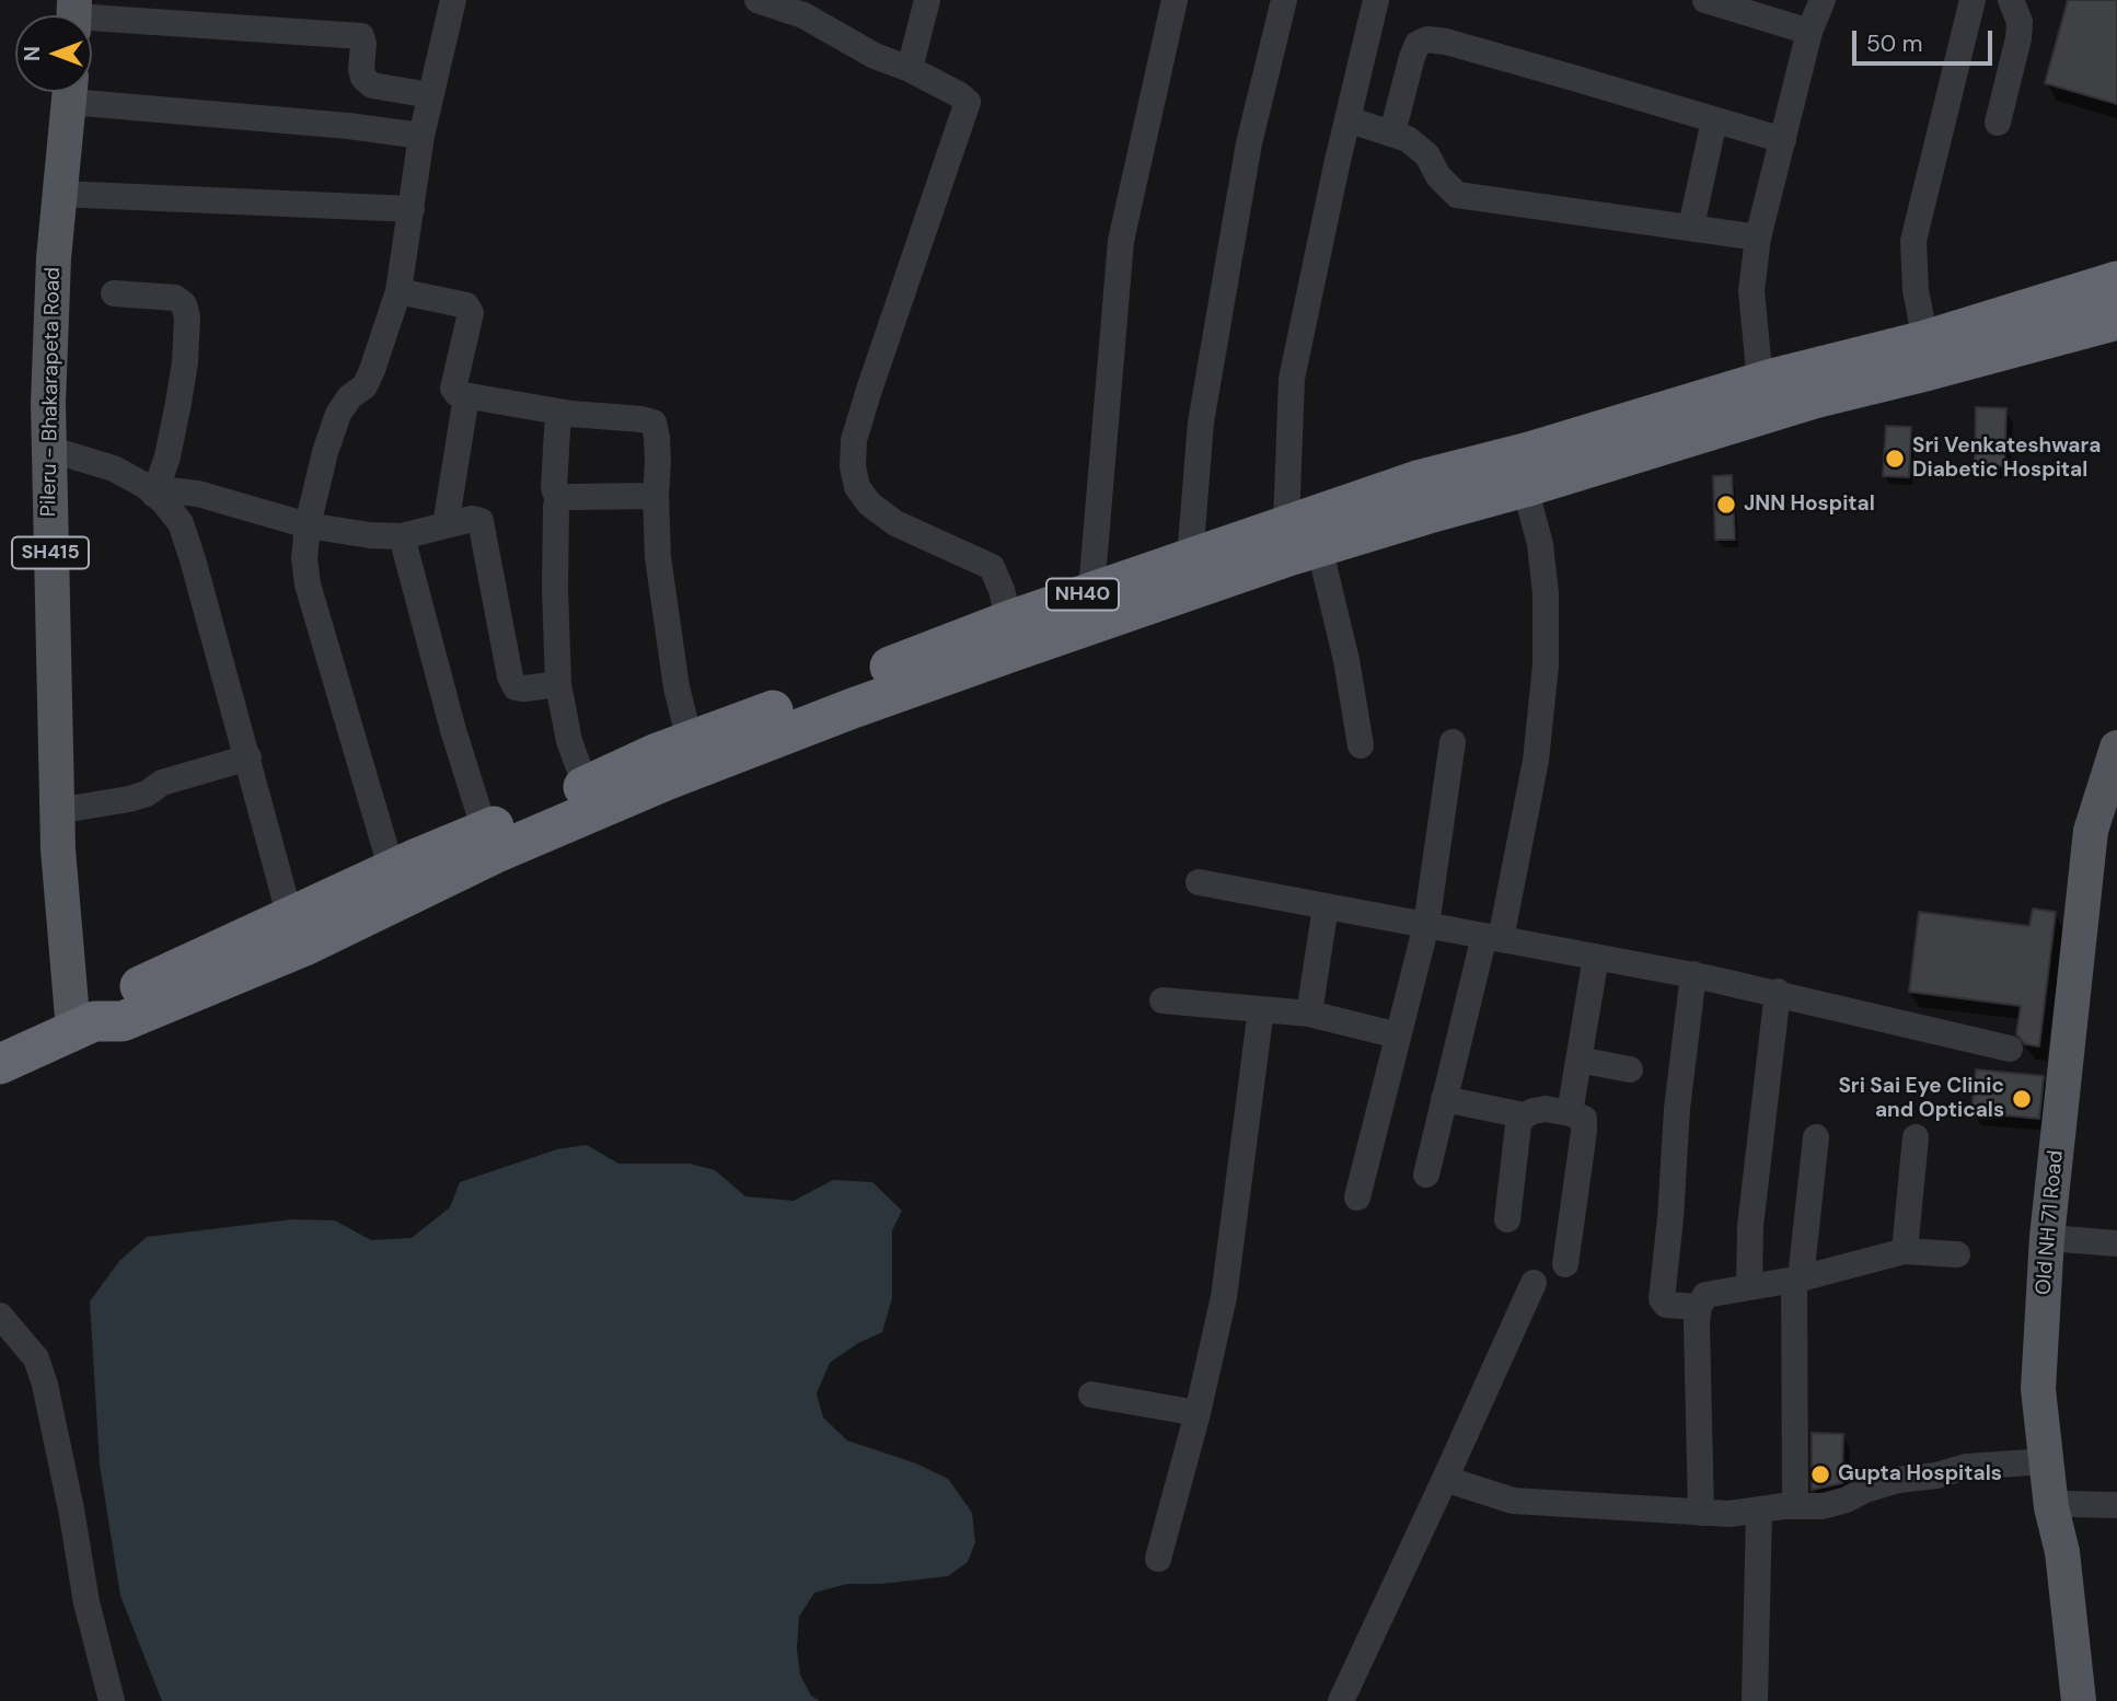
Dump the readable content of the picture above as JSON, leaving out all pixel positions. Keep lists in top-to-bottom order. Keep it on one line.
{"streets":{"highway":["NH40"],"main road":["Pileru - Bhakarapeta Road","SH415","Old NH 71 Road"]},"crossings":[["Pileru - Bhakarapeta Road","NH40"]],"places":["Sri Venkateshwara Diabetic Hospital","JNN Hospital","Sri Sai Eye Clinic and Opticals","Gupta Hospitals"],"scale_bar":"50 m","north":"left"}
